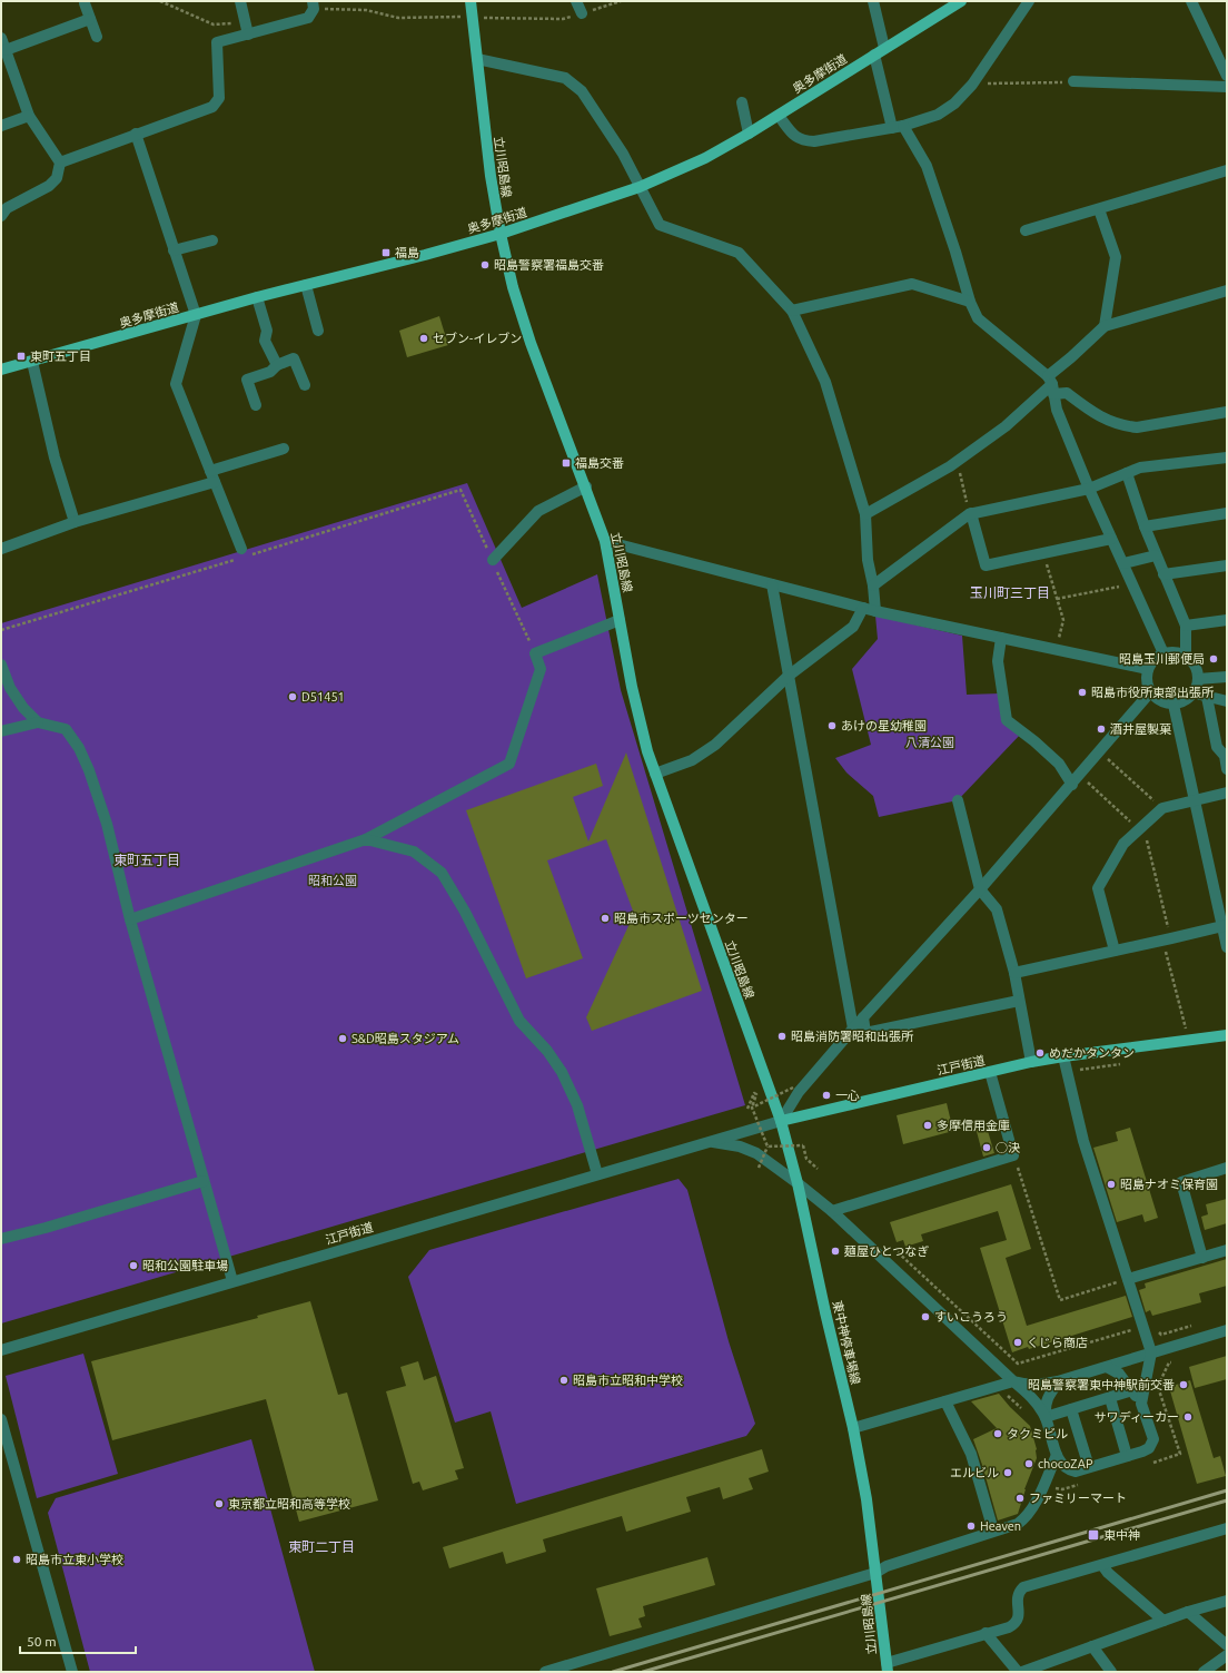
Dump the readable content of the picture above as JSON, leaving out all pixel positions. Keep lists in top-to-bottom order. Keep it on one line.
{"streets":{"main road":["奥多摩街道","立川昭島線","江戸街道","東中神停車場線"]},"crossings":[["奥多摩街道","立川昭島線"],["立川昭島線","江戸街道"],["立川昭島線","東中神停車場線"],["江戸街道","東中神停車場線"]],"districts":["玉川町三丁目","東町五丁目","東町二丁目"],"parks":["八清公園","昭和公園"],"places":{"transit":["福島","東町五丁目","福島交番","東中神"],"other":["昭島警察署福島交番","セブン-イレブン","昭島玉川郵便局","昭島市役所東部出張所","D51451","あけの星幼稚園","酒井屋製菓","昭島市スポーツセンター","昭島消防署昭和出張所","S&D昭島スタジアム","めだかタンタン","一心","多摩信用金庫","○決","昭島ナオミ保育園","麺屋ひとつなぎ","昭和公園駐車場","すいこうろう","くじら商店","昭島市立昭和中学校","昭島警察署東中神駅前交番","サワディーカー","タクミビル","chocoZAP","エルビル","ファミリーマート","東京都立昭和高等学校","Heaven","昭島市立東小学校"]},"scale_bar":"50 m"}
